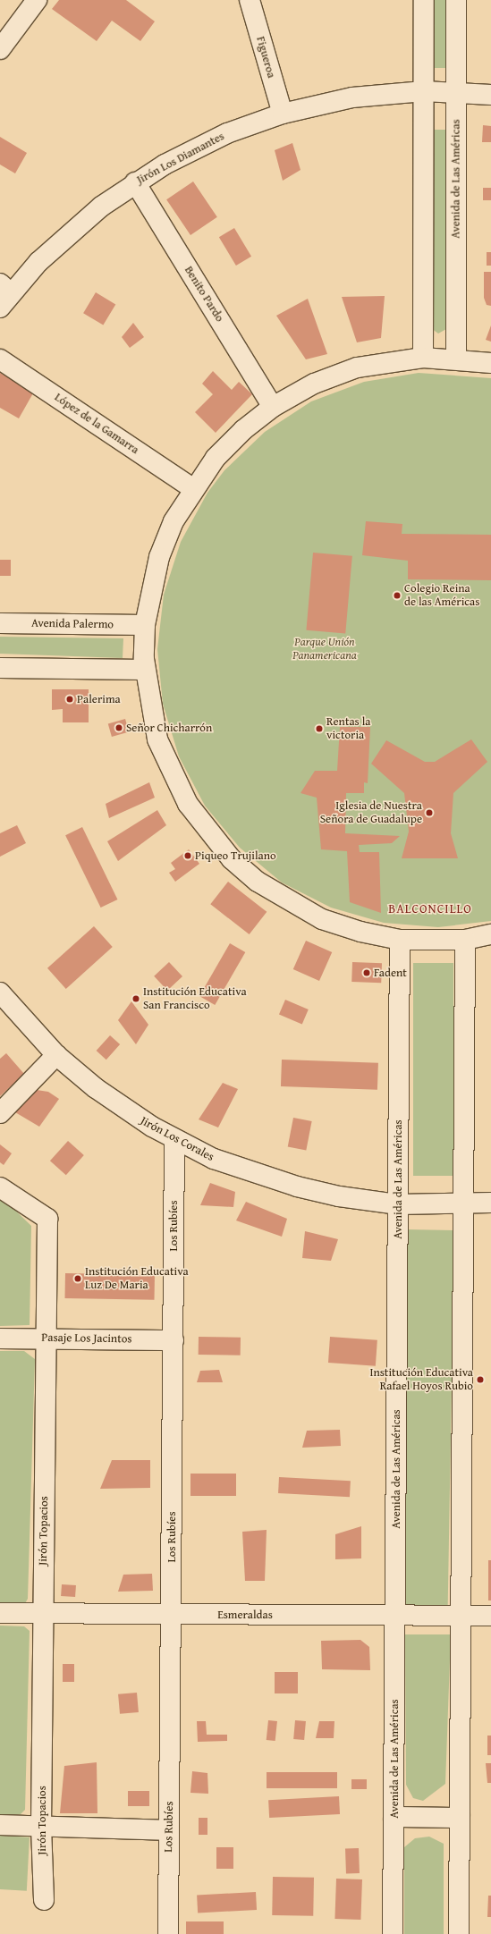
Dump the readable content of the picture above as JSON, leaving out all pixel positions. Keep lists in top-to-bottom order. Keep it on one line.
{"streets":{"street":["Figueroa","Jirón Los Diamantes","Avenida de Las Américas","Benito Pardo","López de la Gamarra","Avenida Palermo","Jirón Los Corales","Los Rubíes","Pasaje Los Jacintos","Jirón Topacios","Esmeraldas"]},"crossings":[["Figueroa","Jirón Los Diamantes"],["Jirón Los Diamantes","Avenida de Las Américas"],["Jirón Los Diamantes","Benito Pardo"],["Avenida de Las Américas","Jirón Los Corales"],["Avenida de Las Américas","Esmeraldas"],["Jirón Los Corales","Los Rubíes"],["Los Rubíes","Pasaje Los Jacintos"],["Los Rubíes","Esmeraldas"],["Pasaje Los Jacintos","Jirón Topacios"],["Jirón Topacios","Esmeraldas"]],"districts":["BALCONCILLO"],"parks":["Parque Unión Panamericana"],"places":["Colegio Reina de las Américas","Palerima","Señor Chicharrón","Rentas la victoria","Iglesia de Nuestra Señora de Guadalupe","Piqueo Trujilano","Fadent","Institución Educativa San Francisco","Institución Educativa Luz De Maria","Institución Educativa Rafael Hoyos Rubio"]}
